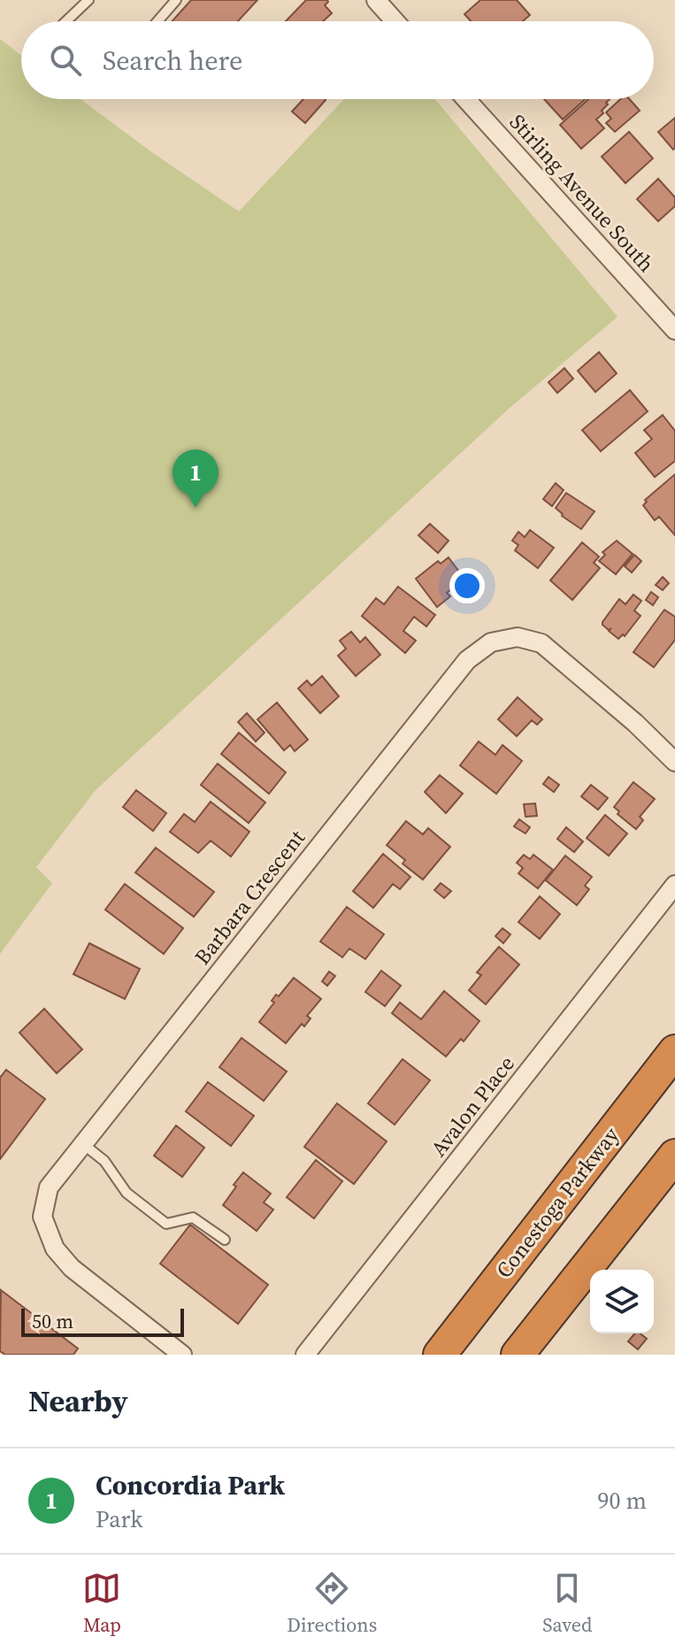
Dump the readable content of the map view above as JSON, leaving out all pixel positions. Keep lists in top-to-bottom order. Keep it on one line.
{"streets":{"highway":["Conestoga Parkway"],"street":["Stirling Avenue South","Barbara Crescent","Avalon Place"]},"scale_bar":"50 m","page":{"search":"Search here","pins":"1","scale":"50 m","heading":"Nearby","list":[{"mark":"1","name":"Concordia Park","note":"Park","value":"90 m"}],"nav":["Map","Directions","Saved"]}}
